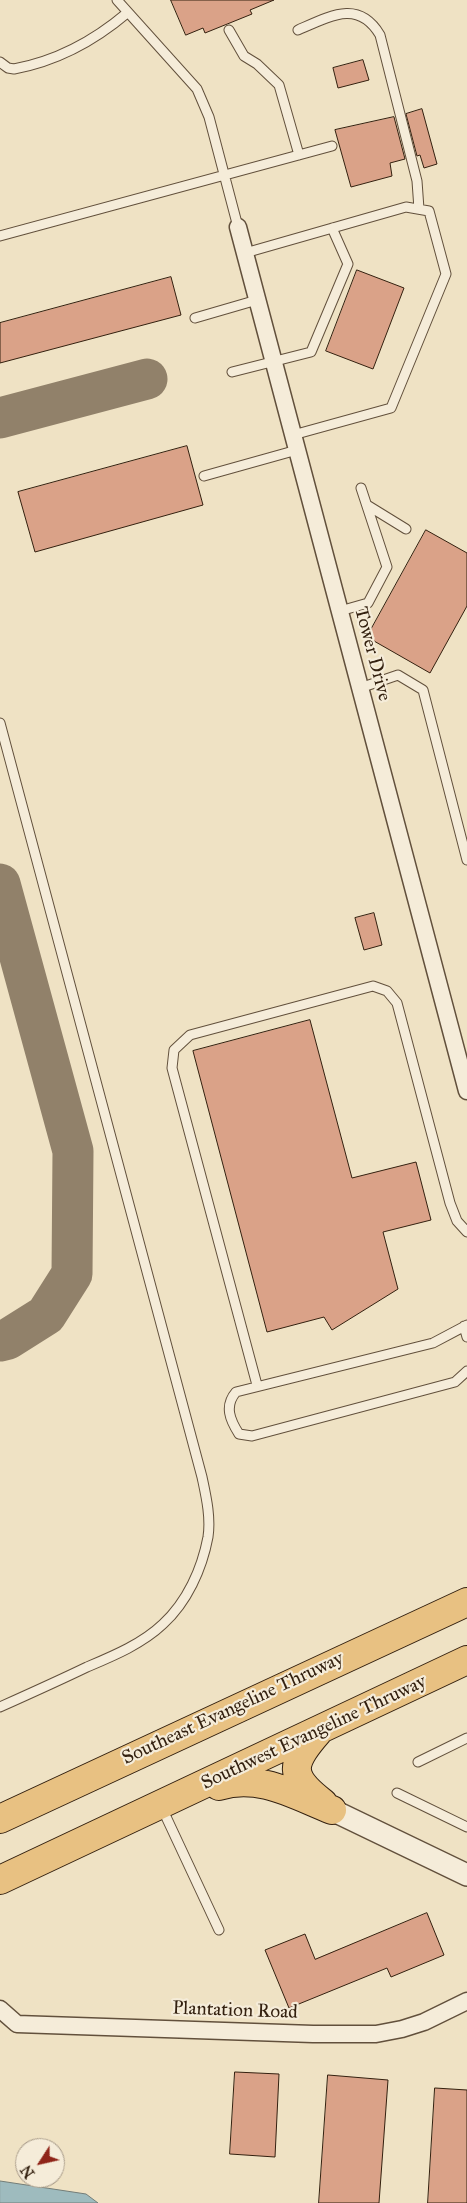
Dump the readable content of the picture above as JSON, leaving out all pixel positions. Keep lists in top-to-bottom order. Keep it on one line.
{"streets":{"highway":["Southeast Evangeline Thruway","Southwest Evangeline Thruway"],"street":["Tower Drive","Plantation Road"]},"north":"bottom left"}
